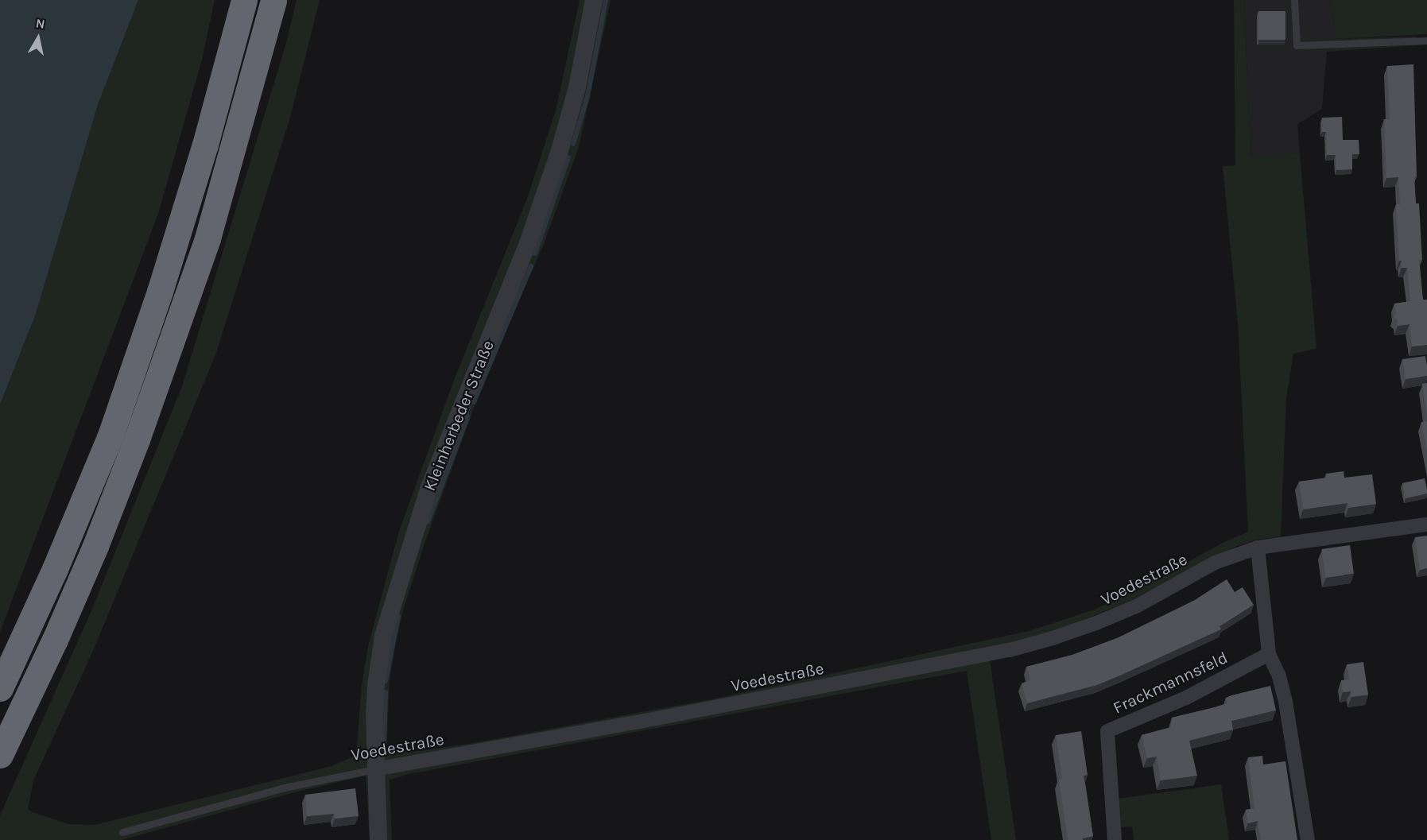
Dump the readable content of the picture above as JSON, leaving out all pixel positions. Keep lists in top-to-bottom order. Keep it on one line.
{"streets":{"street":["Kleinherbeder Straße","Voedestraße","Frackmannsfeld"]},"crossings":[["Kleinherbeder Straße","Voedestraße"]],"north":"top"}
